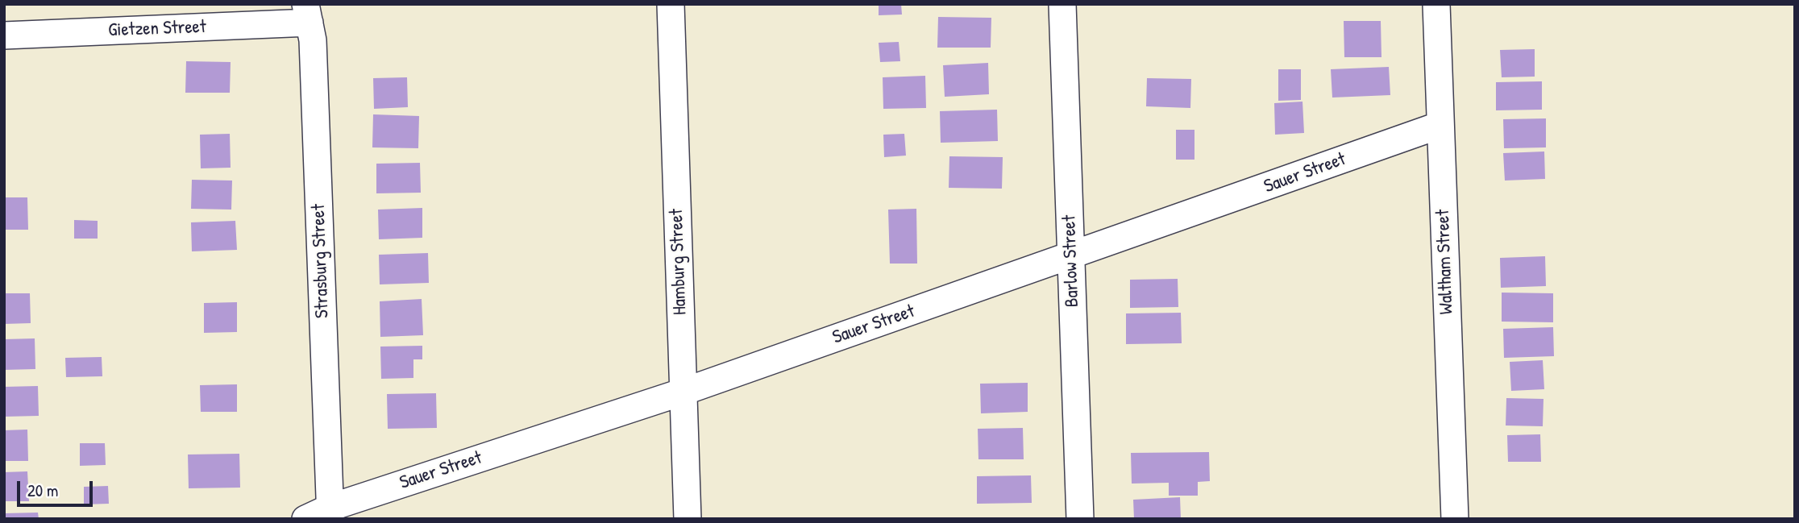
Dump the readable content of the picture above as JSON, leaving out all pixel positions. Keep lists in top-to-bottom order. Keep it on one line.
{"streets":{"street":["Gietzen Street","Sauer Street","Strasburg Street","Barlow Street","Hamburg Street","Waltham Street"]},"crossings":[["Gietzen Street","Strasburg Street"],["Sauer Street","Strasburg Street"],["Sauer Street","Barlow Street"],["Sauer Street","Hamburg Street"],["Sauer Street","Waltham Street"]],"scale_bar":"20 m"}
